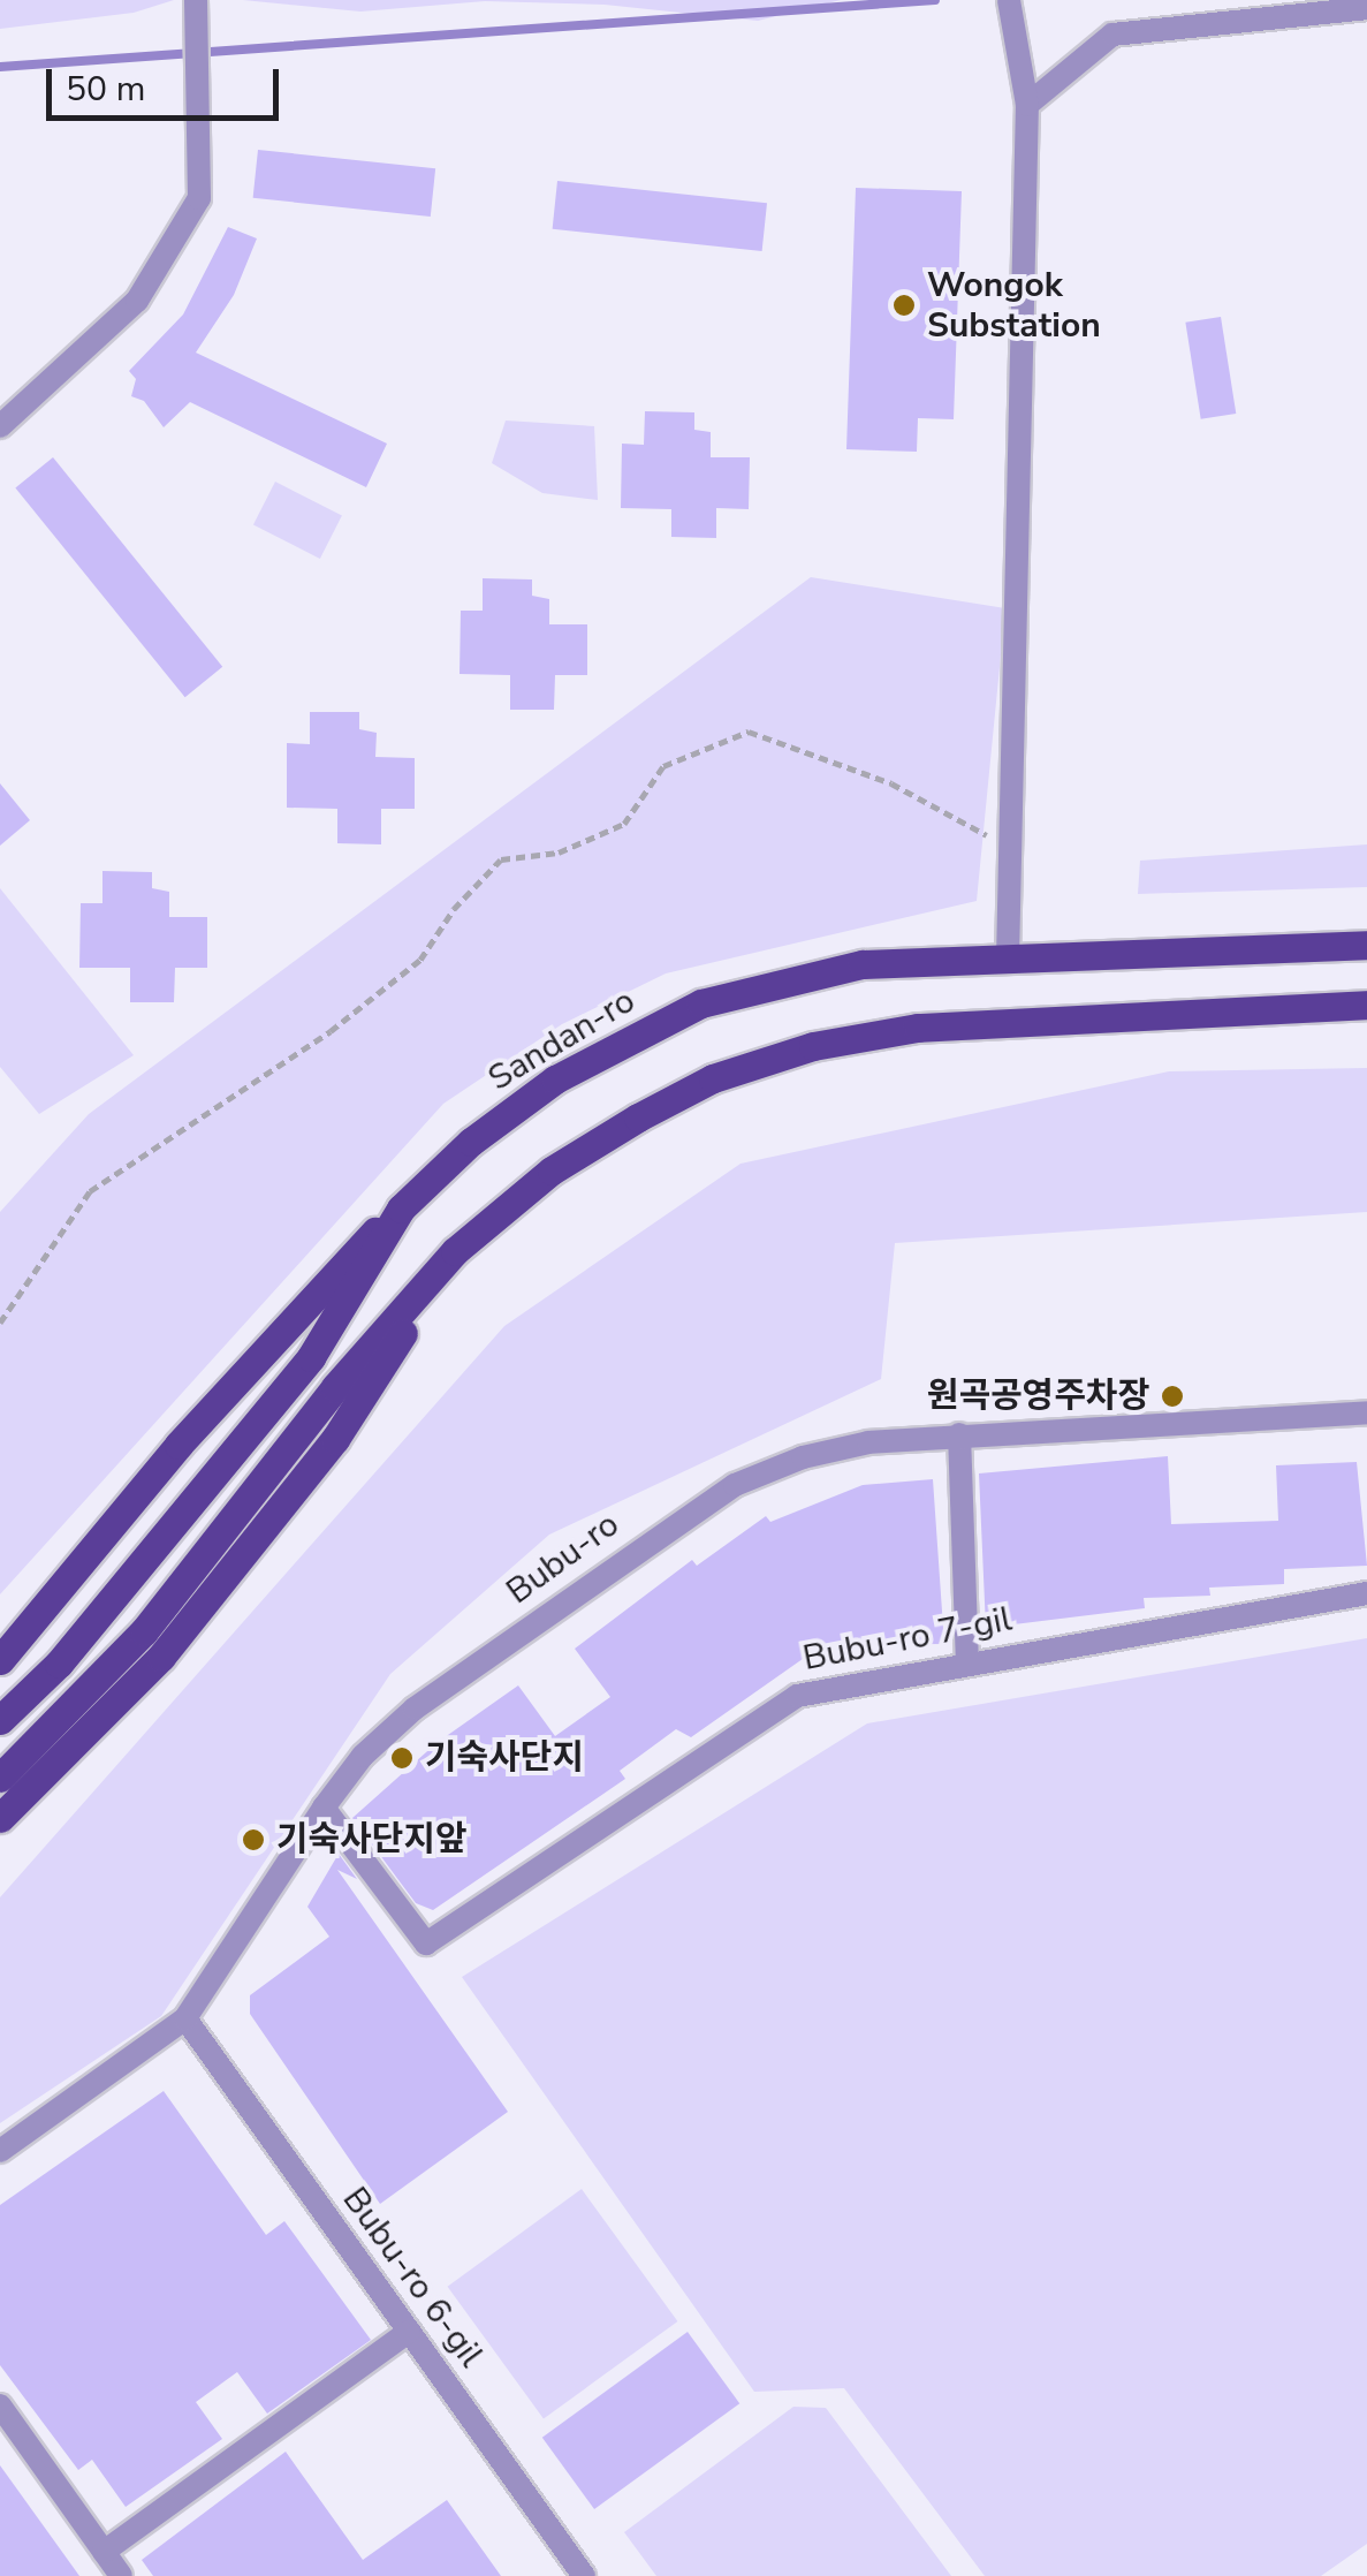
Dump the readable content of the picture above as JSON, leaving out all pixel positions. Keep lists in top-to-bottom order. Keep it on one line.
{"streets":{"main road":["Sandan-ro"],"street":["Bubu-ro","Bubu-ro 7-gil","Bubu-ro 6-gil"]},"crossings":[["Bubu-ro","Bubu-ro 7-gil"],["Bubu-ro","Bubu-ro 6-gil"]],"places":["Wongok Substation","원곡공영주차장","기숙사단지","기숙사단지앞"],"scale_bar":"50 m"}
